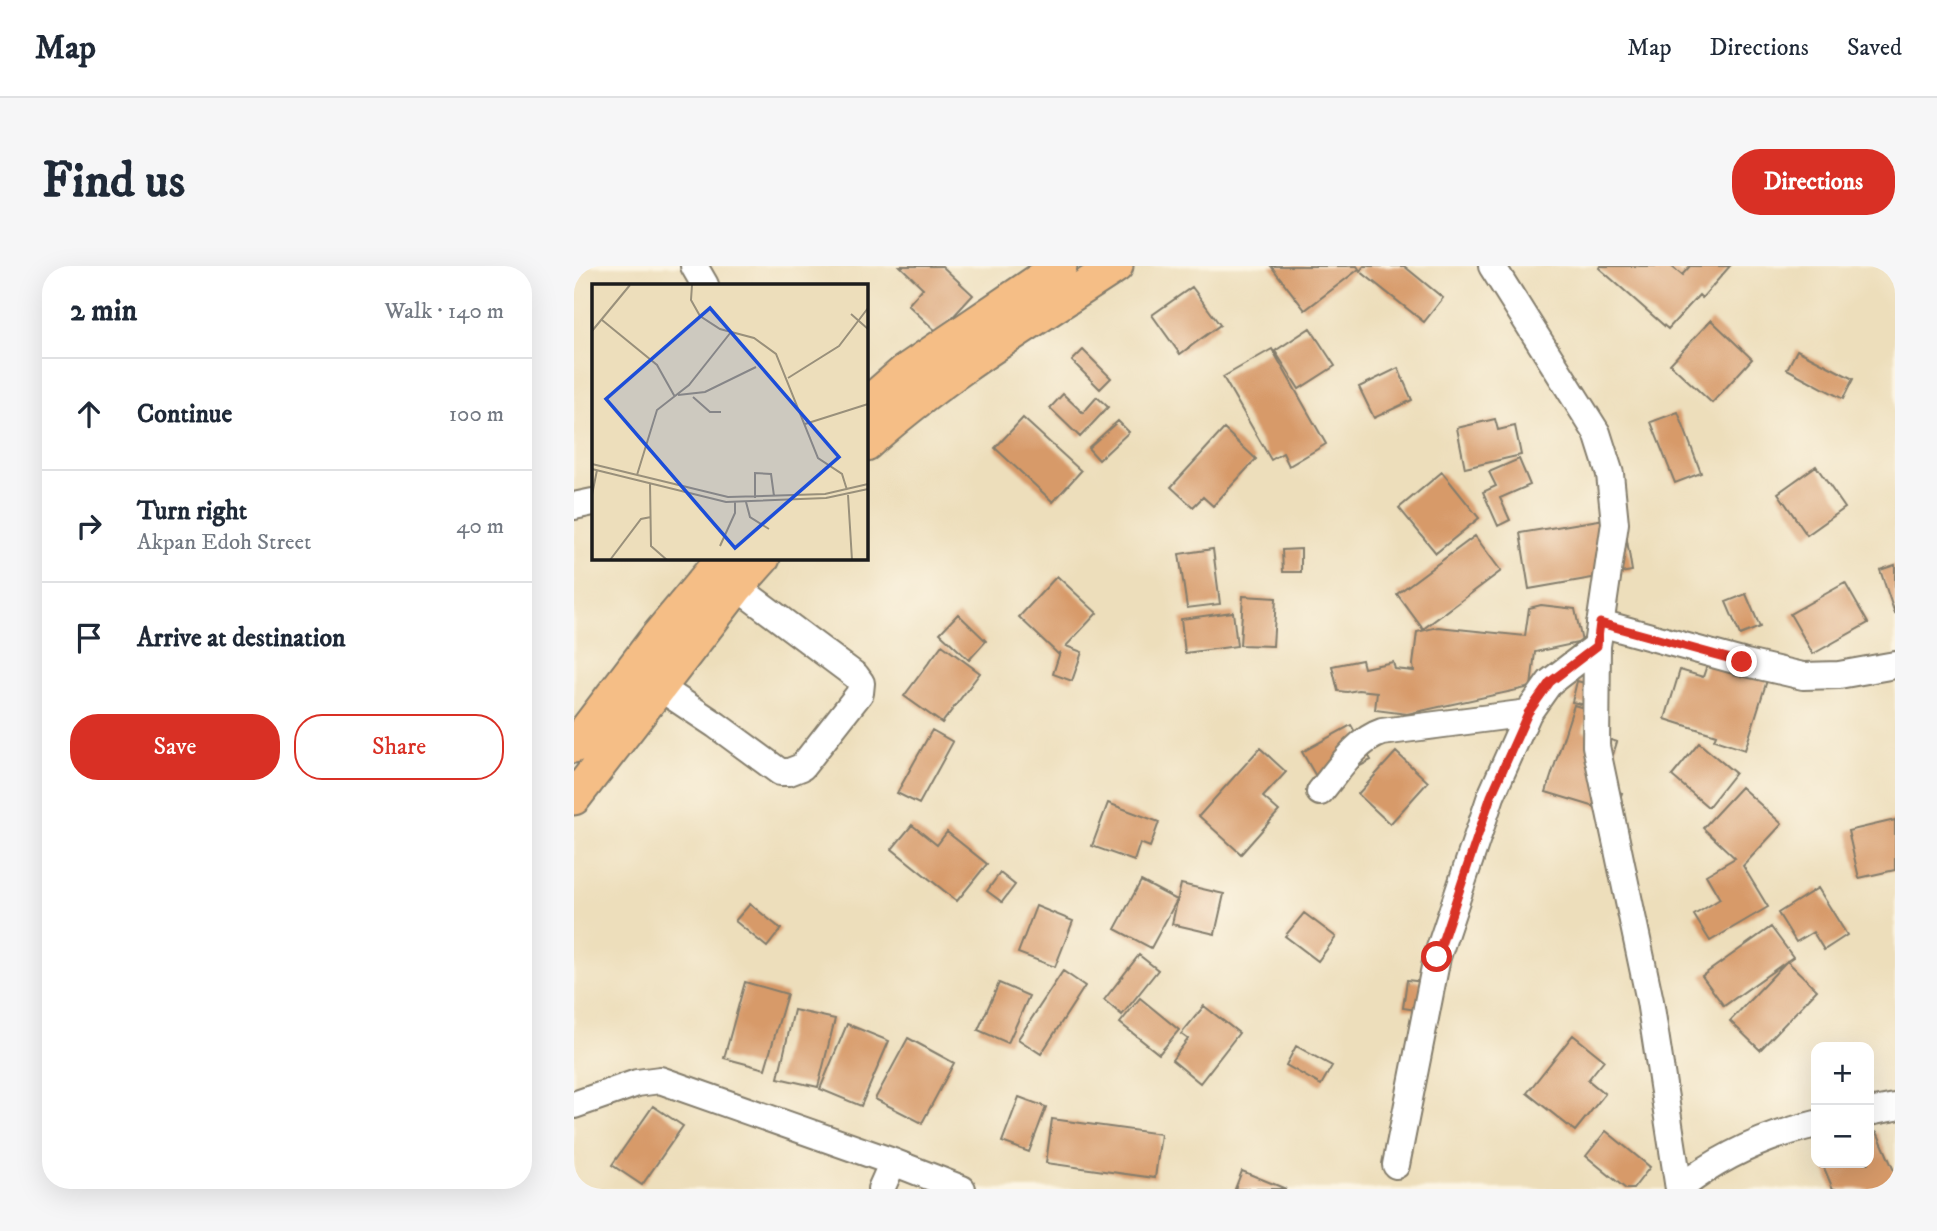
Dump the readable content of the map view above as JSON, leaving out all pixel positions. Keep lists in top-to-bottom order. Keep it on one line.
{"page":{"header":"Map","nav":["Map","Directions","Saved"],"buttons":["Directions",["Save","Share"]],"title":"Find us","heading":["2 min","Walk · 140 m"],"list":[["Continue","100 m"],["Turn right","Akpan Edoh Street","40 m"],"Arrive at destination"],"map_buttons":["+","−"]}}
